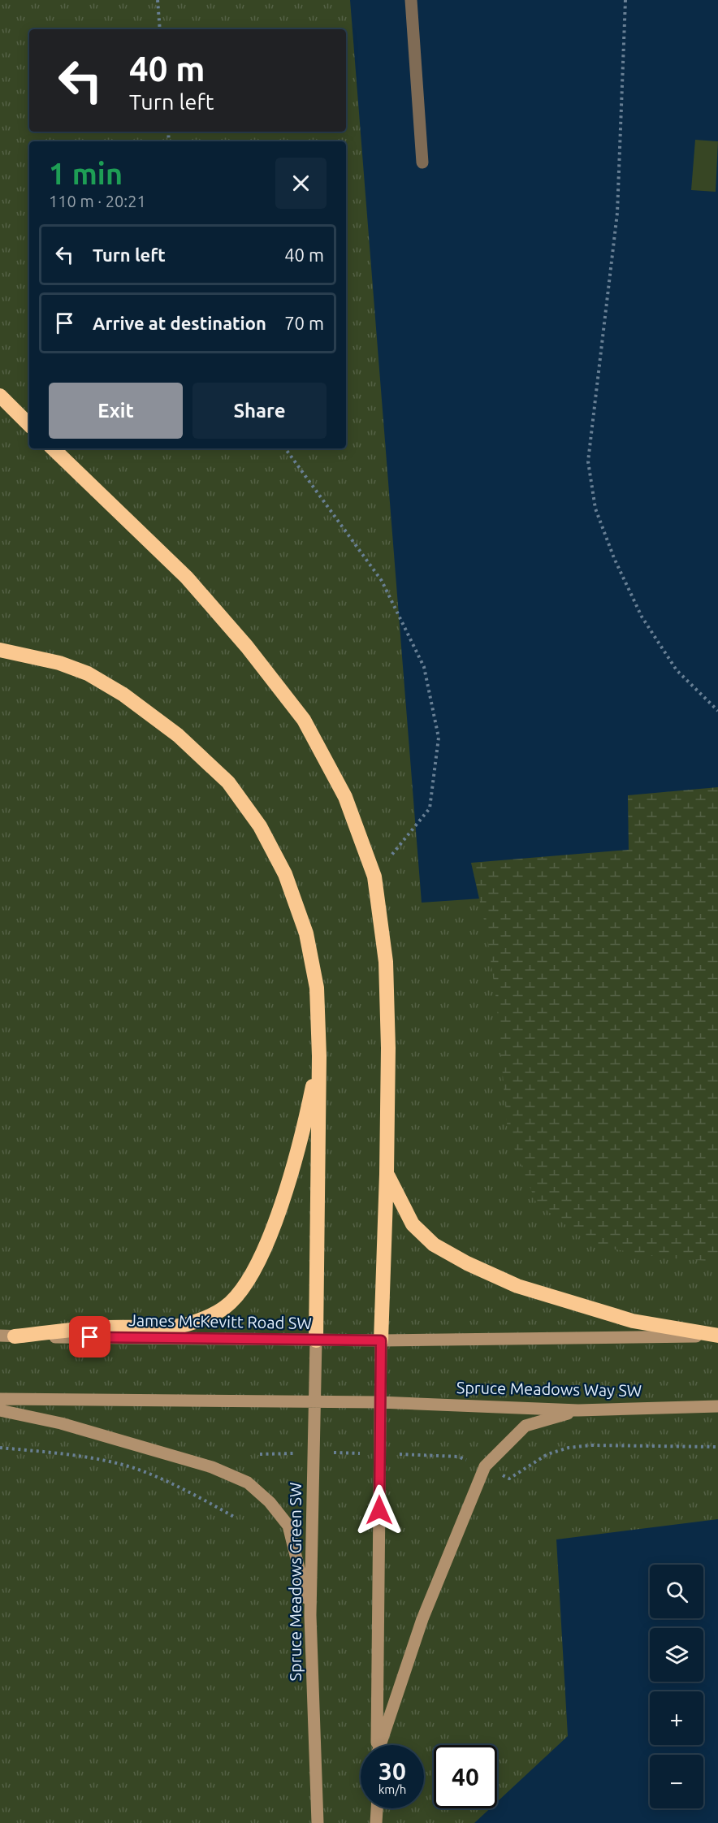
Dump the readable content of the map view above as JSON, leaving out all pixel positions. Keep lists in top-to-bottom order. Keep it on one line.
{"streets":{"main road":["James McKevitt Road SW","Spruce Meadows Way SW","Spruce Meadows Green SW"]},"crossings":[["James McKevitt Road SW","Spruce Meadows Green SW"]],"page":{"turn":["40 m","Turn left"],"heading":["1 min","110 m · 20:21"],"list":[{"name":"Turn left","value":"40 m"},{"name":"Arrive at destination","value":"70 m"}],"buttons":["Exit","Share"],"map_buttons":["+","−"],"speed":"30 km/h","limit":"40"}}
